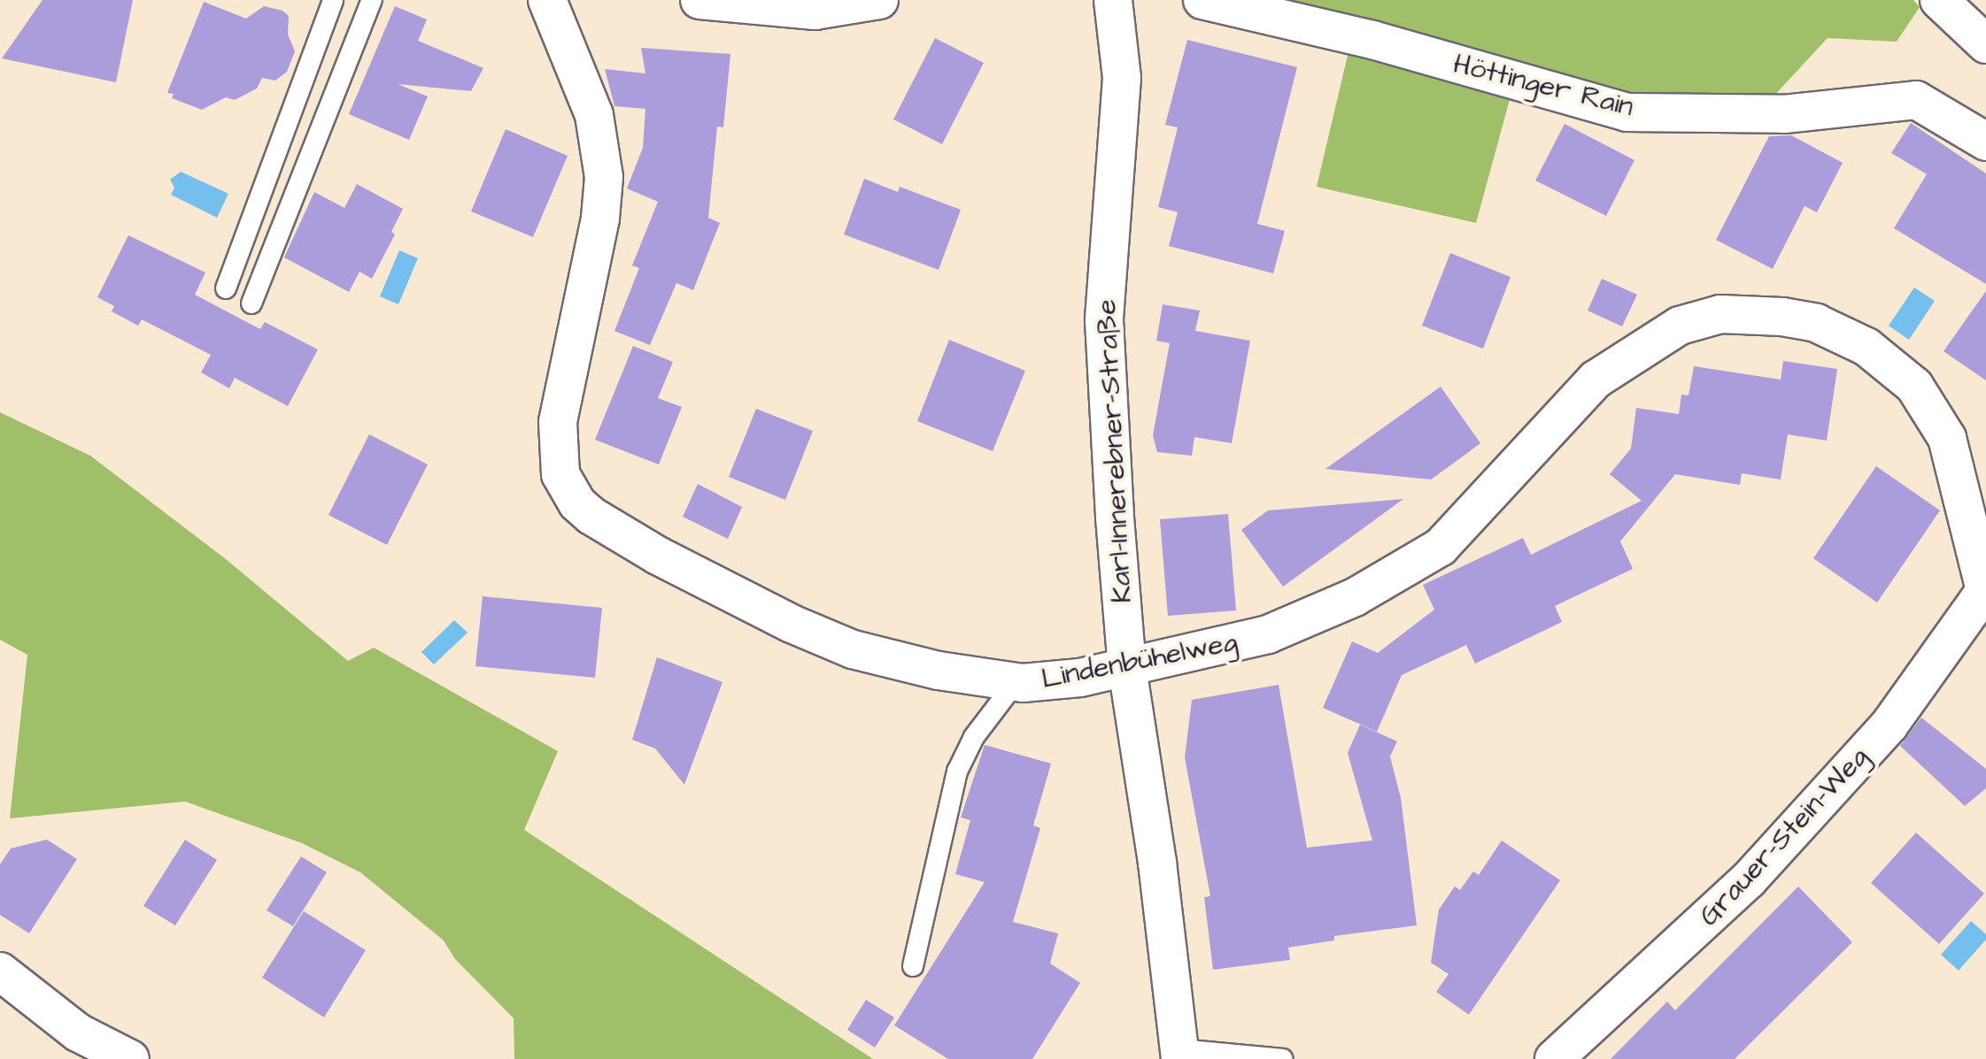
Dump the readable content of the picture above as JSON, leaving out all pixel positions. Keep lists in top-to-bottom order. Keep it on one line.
{"streets":{"street":["Höttinger Rain","Karl-Innerebner-Straße","Lindenbühelweg","Grauer-Stein-Weg"]},"crossings":[["Karl-Innerebner-Straße","Lindenbühelweg"],["Lindenbühelweg","Grauer-Stein-Weg"]]}
